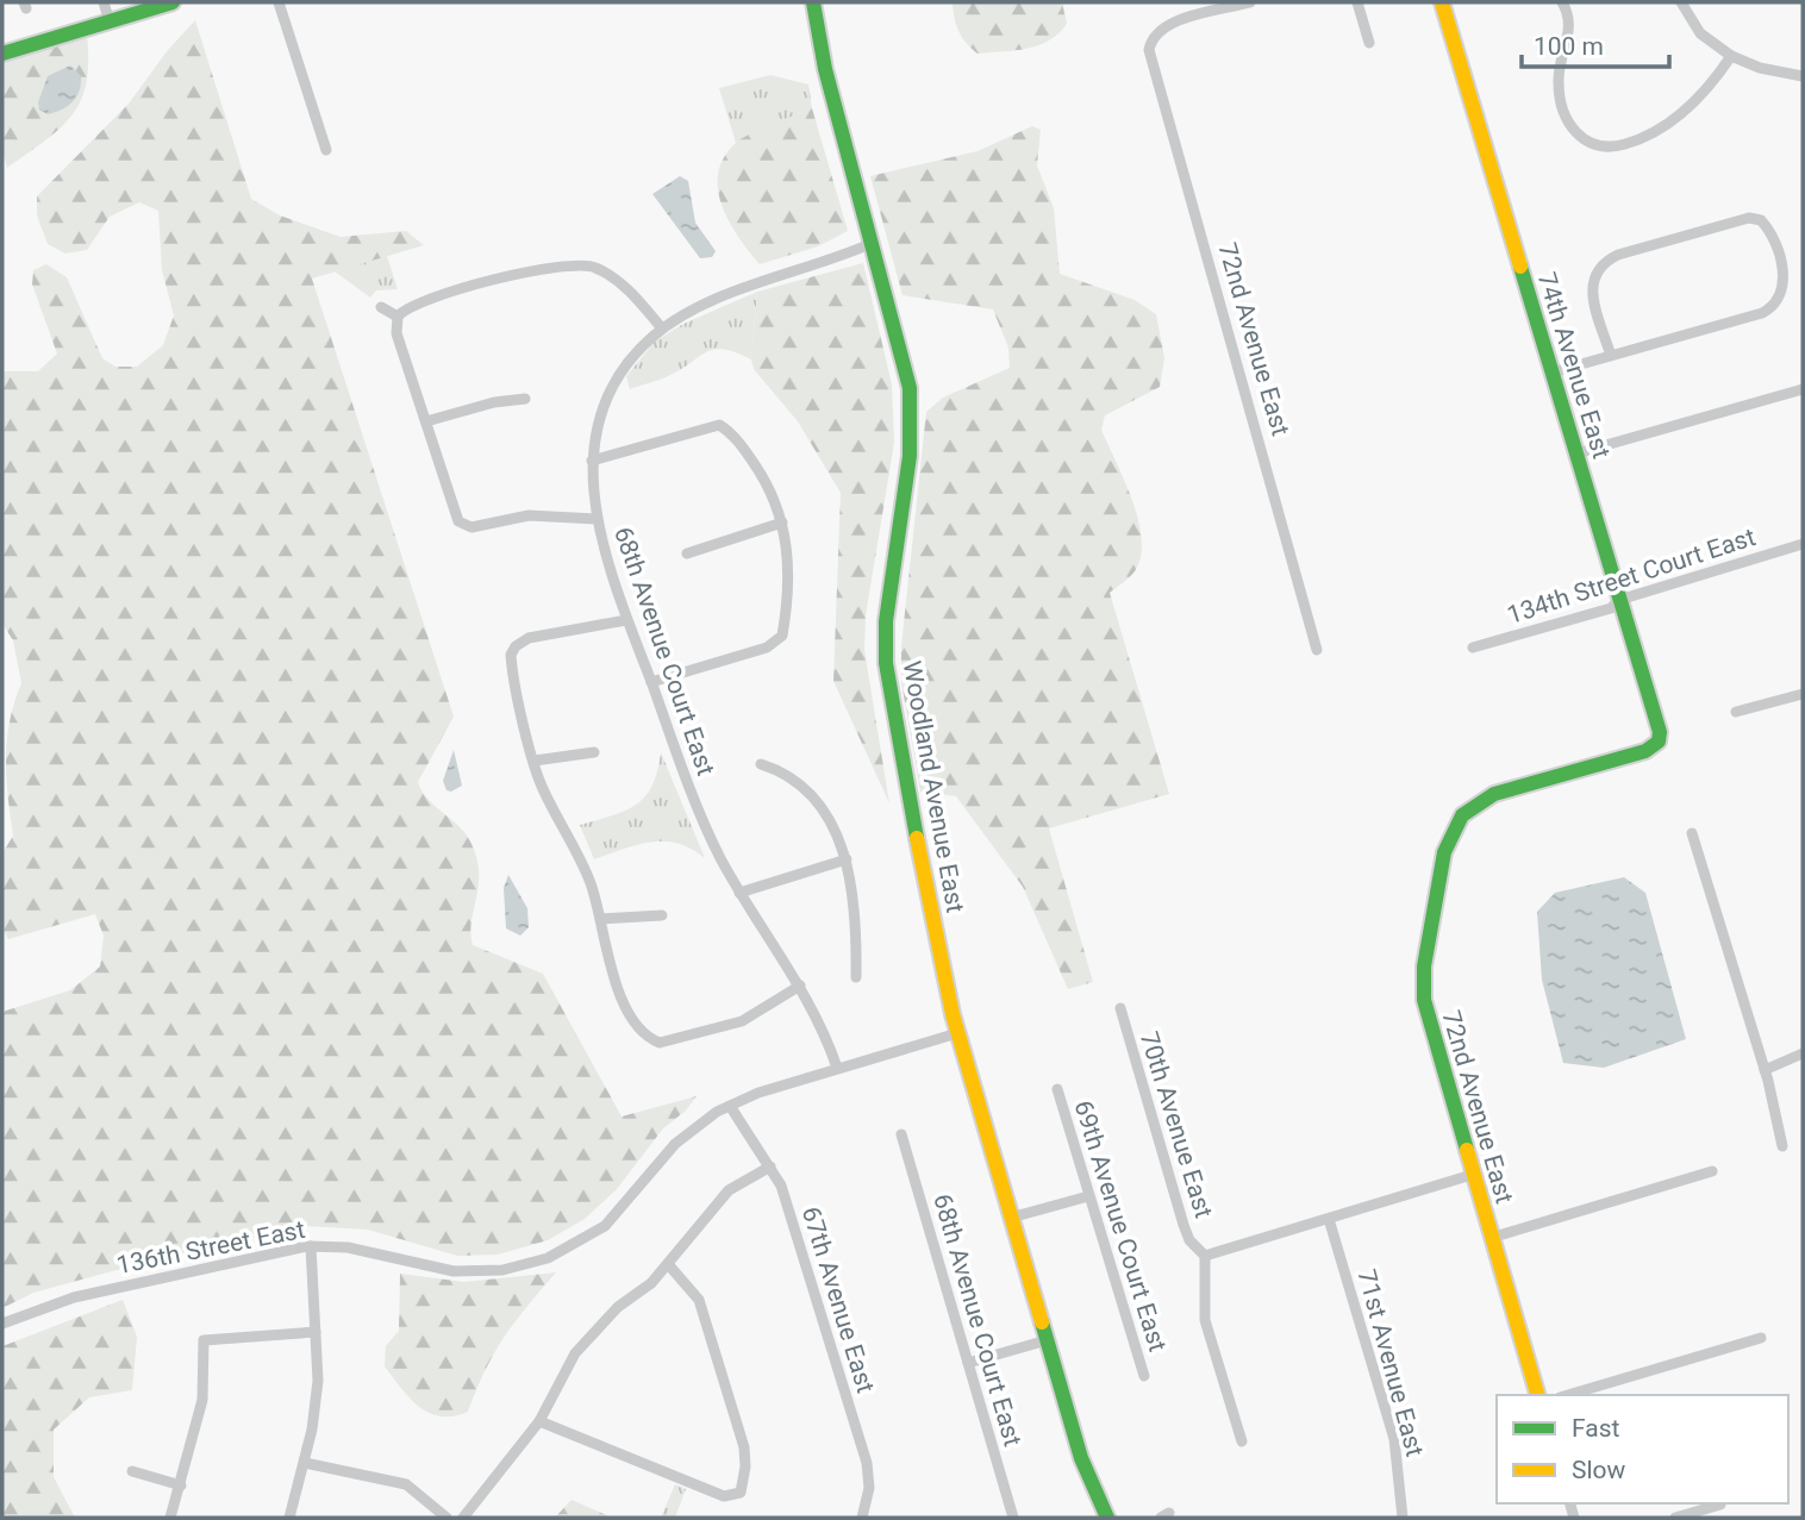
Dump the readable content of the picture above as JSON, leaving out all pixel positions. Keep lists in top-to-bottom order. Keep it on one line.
{"streets":{"street":["72nd Avenue East","74th Avenue East","134th Street Court East","68th Avenue Court East","Woodland Avenue East","70th Avenue East","69th Avenue Court East","136th Street East","67th Avenue East","71st Avenue East"]},"crossings":[["72nd Avenue East","74th Avenue East"],["74th Avenue East","134th Street Court East"],["68th Avenue Court East","Woodland Avenue East"],["68th Avenue Court East","136th Street East"],["Woodland Avenue East","136th Street East"],["136th Street East","67th Avenue East"]],"legend":["Fast","Slow"],"scale_bar":"100 m"}
